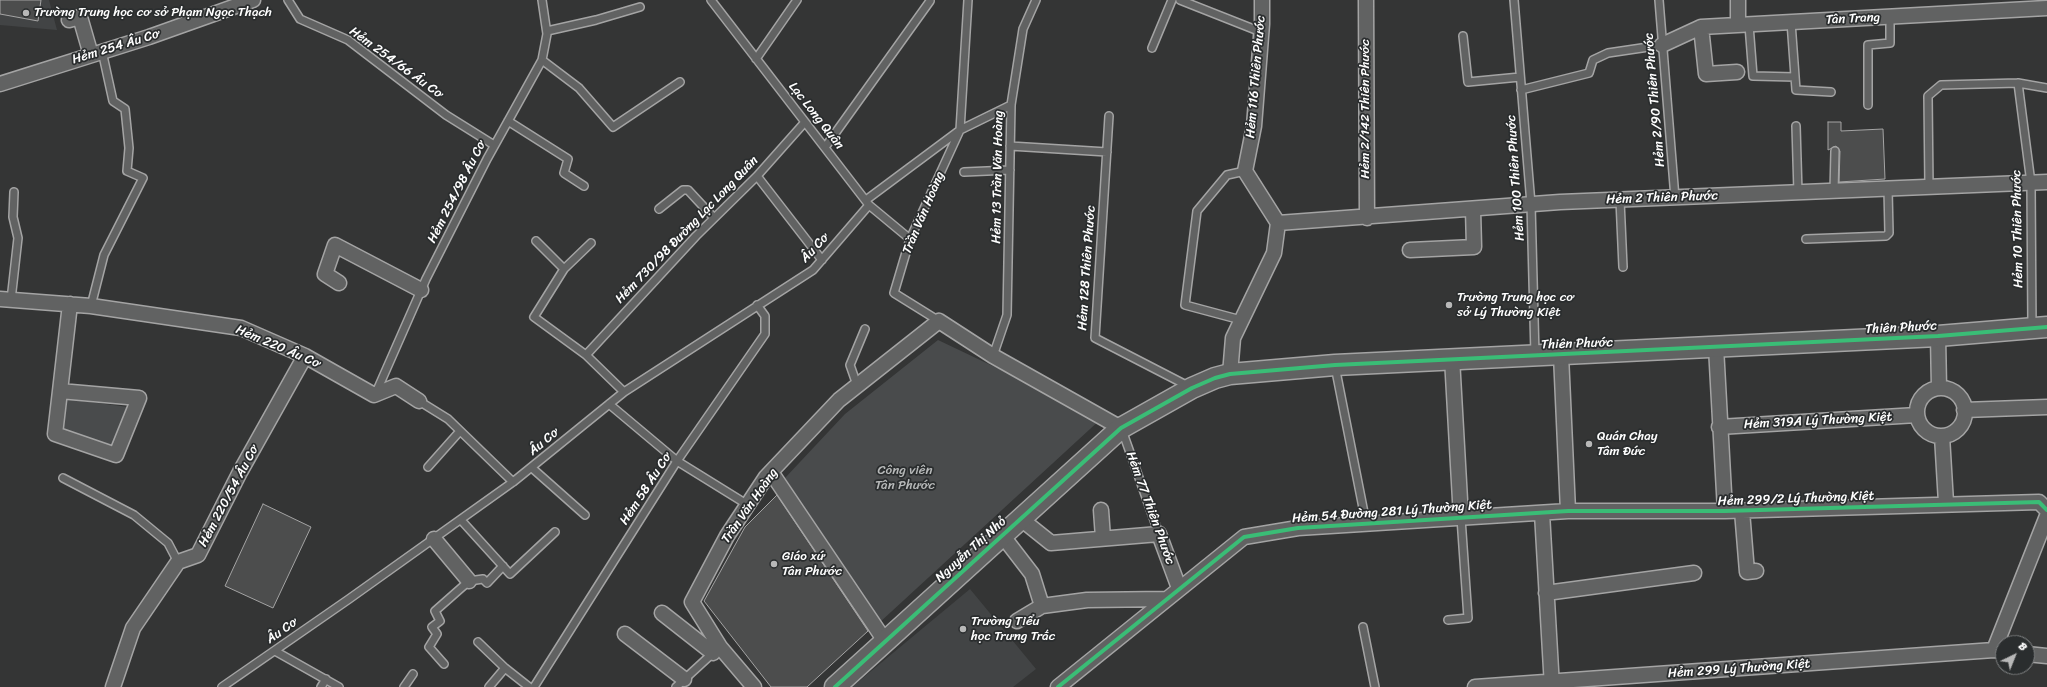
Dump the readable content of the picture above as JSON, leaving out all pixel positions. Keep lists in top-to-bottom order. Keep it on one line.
{"streets":{"street":["Tân Trang","Hẻm 254 Âu Cơ","Hẻm 116 Thiên Phước","Hẻm 2/142 Thiên Phước","Hẻm 2 Thiên Phước","Trần Văn Hoàng","Thiên Phước","Hẻm 220 Âu Cơ","Hẻm 319A Lý Thường Kiệt","Hẻm 220/54 Âu Cơ","Hẻm 299/2 Lý Thường Kiệt","Hẻm 77 Thiên Phước","Hẻm 54 Đường 281 Lý Thường Kiệt","Nguyễn Thị Nhỏ","Hẻm 299 Lý Thường Kiệt"],"lane":["Hẻm 254/66 Âu Cơ","Hẻm 2/90 Thiên Phước","Lạc Long Quân","Hẻm 13 Trần Văn Hoàng","Hẻm 100 Thiên Phước","Hẻm 254/98 Âu Cơ","Hẻm 10 Thiên Phước","Hẻm 730/98 Đường Lạc Long Quân","Âu Cơ","Hẻm 128 Thiên Phước","Hẻm 58 Âu Cơ"]},"crossings":[["Tân Trang","Hẻm 2/90 Thiên Phước"],["Hẻm 254/66 Âu Cơ","Hẻm 254/98 Âu Cơ"],["Hẻm 2/90 Thiên Phước","Hẻm 2 Thiên Phước"],["Hẻm 2/142 Thiên Phước","Hẻm 2 Thiên Phước"],["Lạc Long Quân","Trần Văn Hoàng"],["Lạc Long Quân","Hẻm 730/98 Đường Lạc Long Quân"],["Lạc Long Quân","Âu Cơ"],["Hẻm 13 Trần Văn Hoàng","Trần Văn Hoàng"],["Hẻm 100 Thiên Phước","Hẻm 2 Thiên Phước"],["Hẻm 100 Thiên Phước","Thiên Phước"],["Hẻm 254/98 Âu Cơ","Hẻm 220 Âu Cơ"],["Hẻm 2 Thiên Phước","Hẻm 10 Thiên Phước"],["Trần Văn Hoàng","Âu Cơ"],["Trần Văn Hoàng","Thiên Phước"],["Trần Văn Hoàng","Hẻm 77 Thiên Phước"],["Trần Văn Hoàng","Nguyễn Thị Nhỏ"],["Hẻm 10 Thiên Phước","Thiên Phước"],["Âu Cơ","Hẻm 58 Âu Cơ"],["Hẻm 128 Thiên Phước","Thiên Phước"],["Thiên Phước","Hẻm 77 Thiên Phước"],["Thiên Phước","Nguyễn Thị Nhỏ"],["Hẻm 220 Âu Cơ","Hẻm 220/54 Âu Cơ"],["Hẻm 299/2 Lý Thường Kiệt","Hẻm 54 Đường 281 Lý Thường Kiệt"],["Hẻm 77 Thiên Phước","Hẻm 54 Đường 281 Lý Thường Kiệt"],["Hẻm 77 Thiên Phước","Nguyễn Thị Nhỏ"]],"parks":["Công viên Tân Phước"],"places":["Trường Trung học cơ sở Phạm Ngọc Thạch","Trường Trung học cơ sở Lý Thường Kiệt","Quán Chay Tâm Đức","Giáo xứ Tân Phước","Trường Tiểu học Trưng Trắc"],"north":"top right"}
